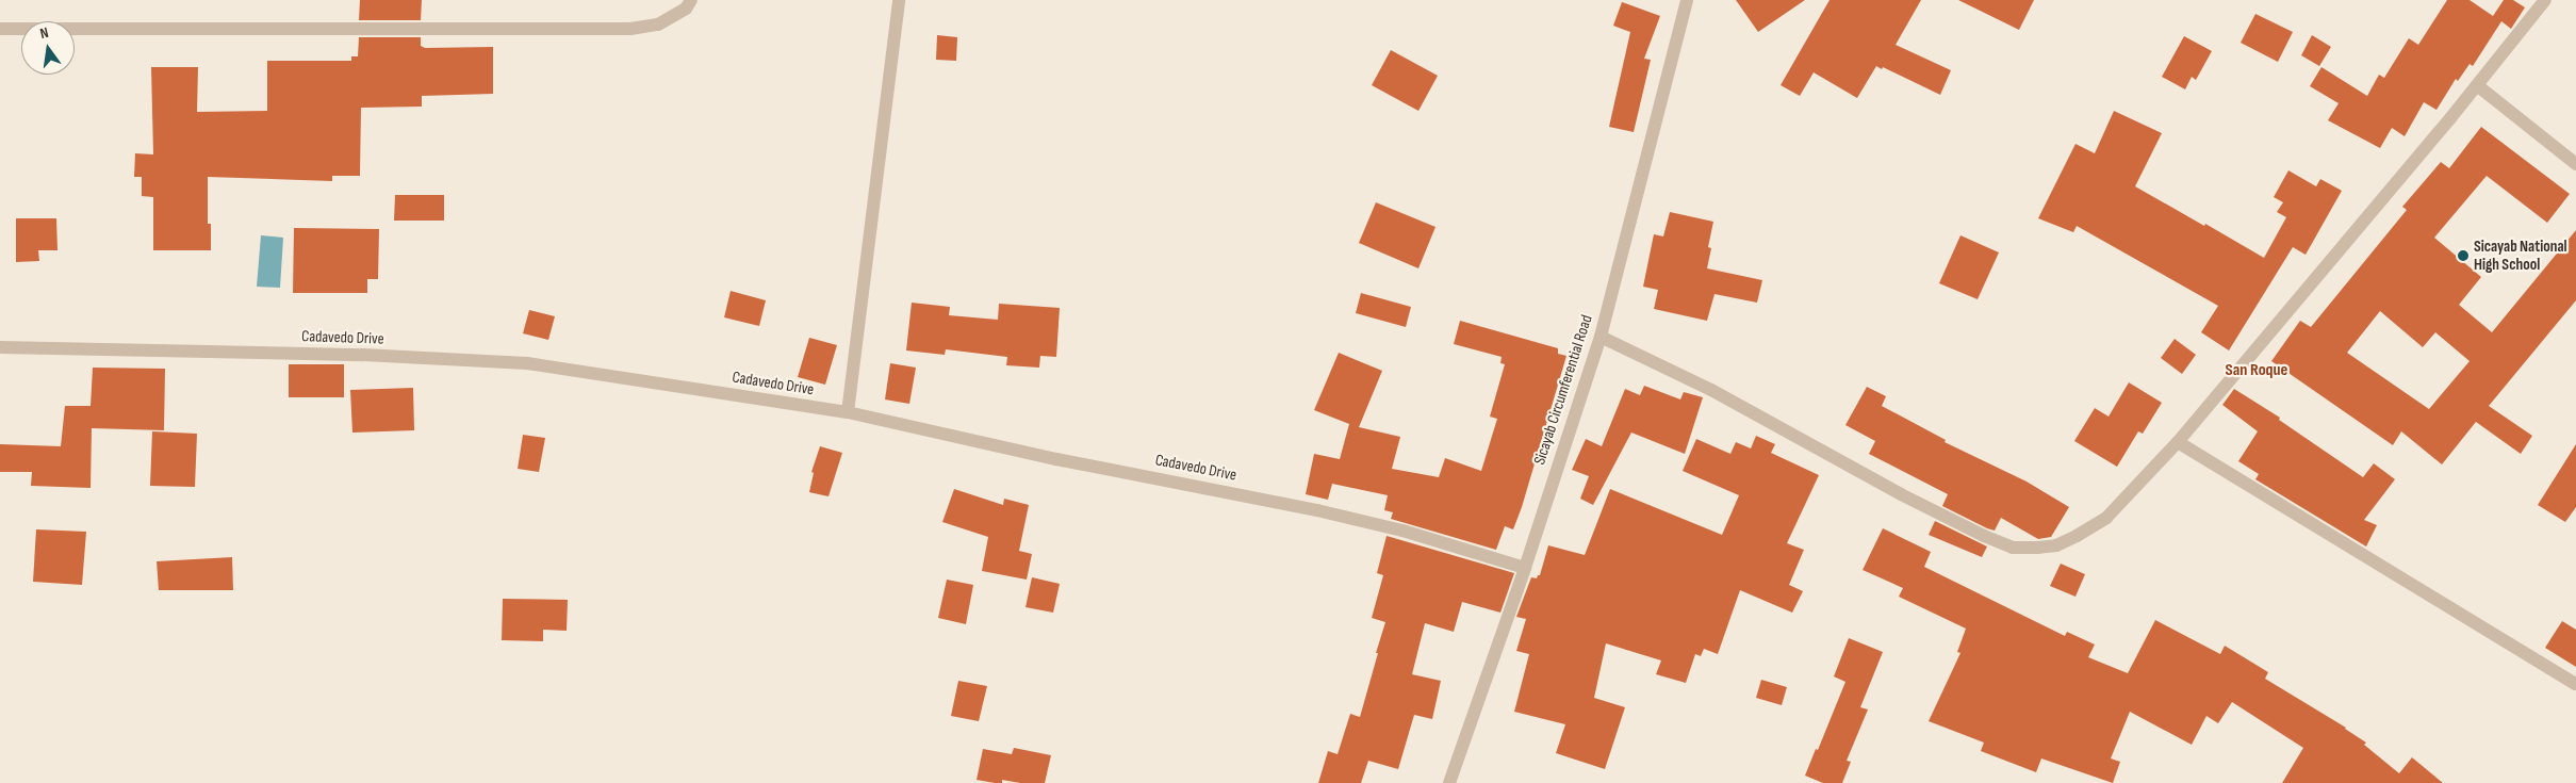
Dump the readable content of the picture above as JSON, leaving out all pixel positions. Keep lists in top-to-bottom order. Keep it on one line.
{"streets":{"street":["Cadavedo Drive","Sicayab Circumferential Road"]},"crossings":[["Cadavedo Drive","Sicayab Circumferential Road"]],"districts":["San Roque"],"places":["Sicayab National High School"],"north":"top"}
